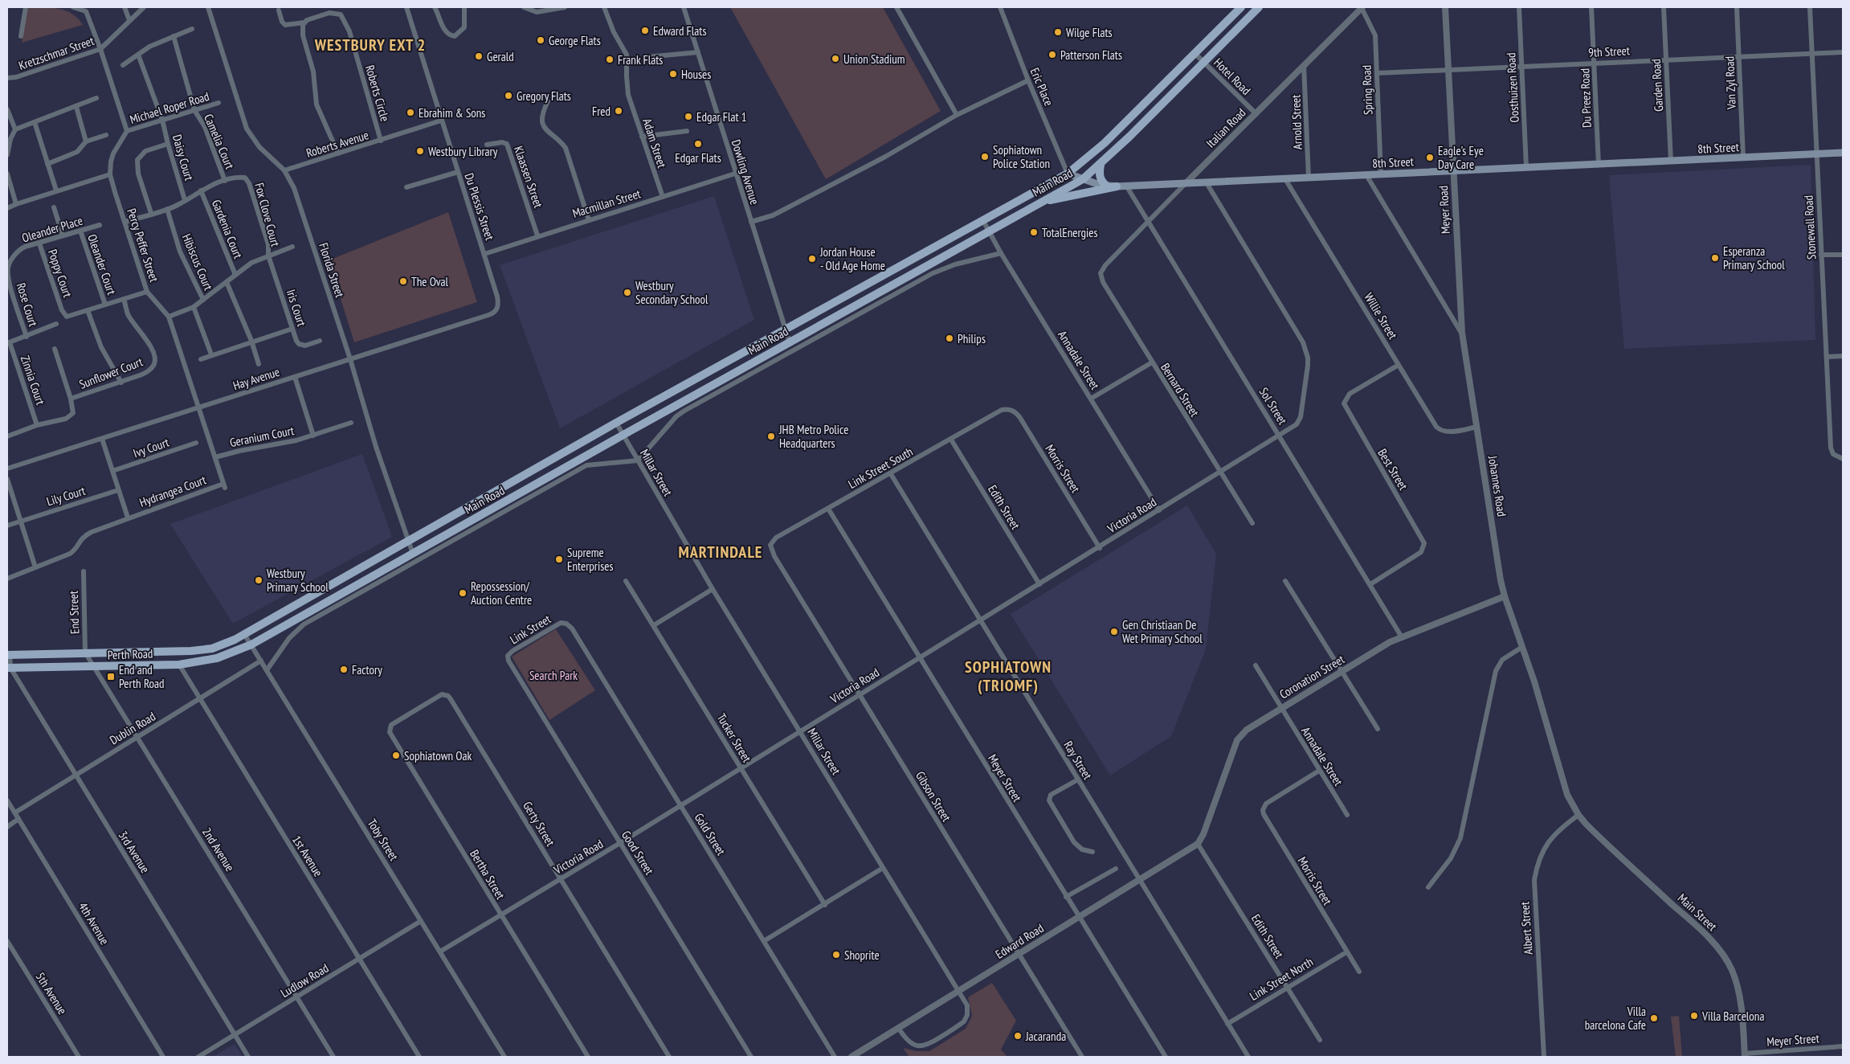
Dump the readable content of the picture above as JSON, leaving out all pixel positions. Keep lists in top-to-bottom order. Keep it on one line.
{"streets":{"main road":["8th Street","Main Road","Perth Road"],"street":["9th Street","Kretzschmar Street","Hotel Road","Van Zyl Road","Garden Road","Eric Place","Oosthuizen Road","Spring Road","Roberts Circle","Du Preez Road","Michael Roper Road","Arnold Street","Italian Road","Camelia Court","Adam Street","Roberts Avenue","Daisy Court","Dowling Avenue","Klaassen Street","Macmillan Street","Du Plessis Street","Meyer Road","Fox Clove Court","Stonewall Road","Oleander Place","Gardenia Court","Percy Peffer Street","Hibiscus Court","Oleander Court","Florida Street","Poppy Court","Rose Court","Iris Court","Willie Street","Annadale Street","Sunflower Court","Hay Avenue","Zinnia Court","Bernard Street","Sol Street","Geranium Court","Ivy Court","Link Street South","Morris Street","Best Street","Millar Street","Johannes Road","Hydrangea Court","Lily Court","Edith Street","Victoria Road","End Street","Link Street","Coronation Street","Dublin Road","Tucker Street","Ray Street","Meyer Street","Gibson Street","Gerty Street","Gold Street","Toby Street","2nd Avenue","3rd Avenue","Good Street","1st Avenue","Bertha Street","Main Street","4th Avenue","Albert Street","Edward Road","Link Street North","Ludlow Road","5th Avenue"]},"crossings":[["9th Street","Van Zyl Road"],["9th Street","Garden Road"],["9th Street","Oosthuizen Road"],["9th Street","Spring Road"],["9th Street","Du Preez Road"],["9th Street","Meyer Road"],["9th Street","Stonewall Road"],["Hotel Road","Italian Road"],["Hotel Road","Main Road"],["Van Zyl Road","8th Street"],["Garden Road","8th Street"],["Eric Place","8th Street"],["Eric Place","Main Road"],["Oosthuizen Road","8th Street"],["Spring Road","Italian Road"],["Spring Road","8th Street"],["Roberts Circle","Roberts Avenue"],["Du Preez Road","8th Street"],["Michael Roper Road","Camelia Court"],["Michael Roper Road","Daisy Court"],["Michael Roper Road","Percy Peffer Street"],["Arnold Street","Italian Road"],["Arnold Street","8th Street"],["Italian Road","8th Street"],["Italian Road","Bernard Street"],["Italian Road","Sol Street"],["Camelia Court","Fox Clove Court"],["Adam Street","Macmillan Street"],["Roberts Avenue","Du Plessis Street"],["Roberts Avenue","Florida Street"],["8th Street","Main Road"],["8th Street","Meyer Road"],["8th Street","Stonewall Road"],["8th Street","Willie Street"],["8th Street","Sol Street"],["8th Street","Johannes Road"],["Dowling Avenue","Main Road"],["Dowling Avenue","Macmillan Street"],["Klaassen Street","Macmillan Street"],["Main Road","Florida Street"],["Main Road","Annadale Street"],["Main Road","Millar Street"],["Main Road","Perth Road"],["Main Road","Toby Street"],["Macmillan Street","Du Plessis Street"],["Du Plessis Street","Hay Avenue"],["Meyer Road","Johannes Road"],["Fox Clove Court","Iris Court"],["Oleander Place","Oleander Court"],["Oleander Place","Poppy Court"],["Oleander Place","Rose Court"],["Percy Peffer Street","Hay Avenue"],["Percy Peffer Street","Geranium Court"],["Percy Peffer Street","Hydrangea Court"],["Florida Street","Hay Avenue"],["Willie Street","Best Street"],["Willie Street","Johannes Road"],["Annadale Street","Morris Street"],["Annadale Street","Victoria Road"],["Annadale Street","Coronation Street"],["Bernard Street","Victoria Road"],["Sol Street","Best Street"],["Sol Street","Victoria Road"],["Sol Street","Coronation Street"],["Link Street South","Morris Street"],["Link Street South","Edith Street"],["Link Street South","Ray Street"],["Link Street South","Meyer Street"],["Link Street South","Gibson Street"],["Morris Street","Victoria Road"],["Morris Street","Link Street North"],["Millar Street","Victoria Road"],["Millar Street","Edward Road"],["Johannes Road","Coronation Street"],["Johannes Road","Main Street"],["Johannes Road","Albert Street"],["Edith Street","Victoria Road"],["Edith Street","Coronation Street"],["Edith Street","Edward Road"],["Edith Street","Link Street North"],["Victoria Road","Tucker Street"],["Victoria Road","Ray Street"],["Victoria Road","Meyer Street"],["Victoria Road","Gibson Street"],["Victoria Road","Gerty Street"],["Victoria Road","Gold Street"],["Victoria Road","Toby Street"],["Victoria Road","Good Street"],["Victoria Road","Bertha Street"],["End Street","Perth Road"],["End Street","2nd Avenue"],["Link Street","Gold Street"],["Link Street","Good Street"],["Perth Road","Toby Street"],["Perth Road","2nd Avenue"],["Perth Road","3rd Avenue"],["Perth Road","1st Avenue"],["Coronation Street","Edward Road"],["Dublin Road","Toby Street"],["Dublin Road","2nd Avenue"],["Dublin Road","3rd Avenue"],["Dublin Road","1st Avenue"],["Dublin Road","4th Avenue"],["Ray Street","Edward Road"],["Ray Street","Link Street North"],["Meyer Street","Main Street"],["Meyer Street","Edward Road"],["Gibson Street","Edward Road"],["Gerty Street","Bertha Street"],["Toby Street","Ludlow Road"],["2nd Avenue","Ludlow Road"],["3rd Avenue","Ludlow Road"],["1st Avenue","Ludlow Road"],["Main Street","Albert Street"]],"districts":["WESTBURY EXT 2","MARTINDALE","SOPHIATOWN (TRIOMF)"],"parks":["Search Park"],"places":{"other":["Edward Flats","Wilge Flats","George Flats","Patterson Flats","Gerald","Union Stadium","Frank Flats","Houses","Gregory Flats","Fred","Ebrahim & Sons","Edgar Flat 1","Edgar Flats","Westbury Library","Sophiatown Police Station","Eagle's Eye Day Care","TotalEnergies","Esperanza Primary School","Jordan House - Old Age Home","The Oval","Westbury Secondary School","Philips","JHB Metro Police Headquarters","Supreme Enterprises","Westbury Primary School","Repossession/ Auction Centre","Gen Christiaan De Wet Primary School","Factory","Sophiatown Oak","Shoprite","Villa Barcelona","Villa barcelona Cafe","Jacaranda"],"transit":["End and Perth Road"]}}
